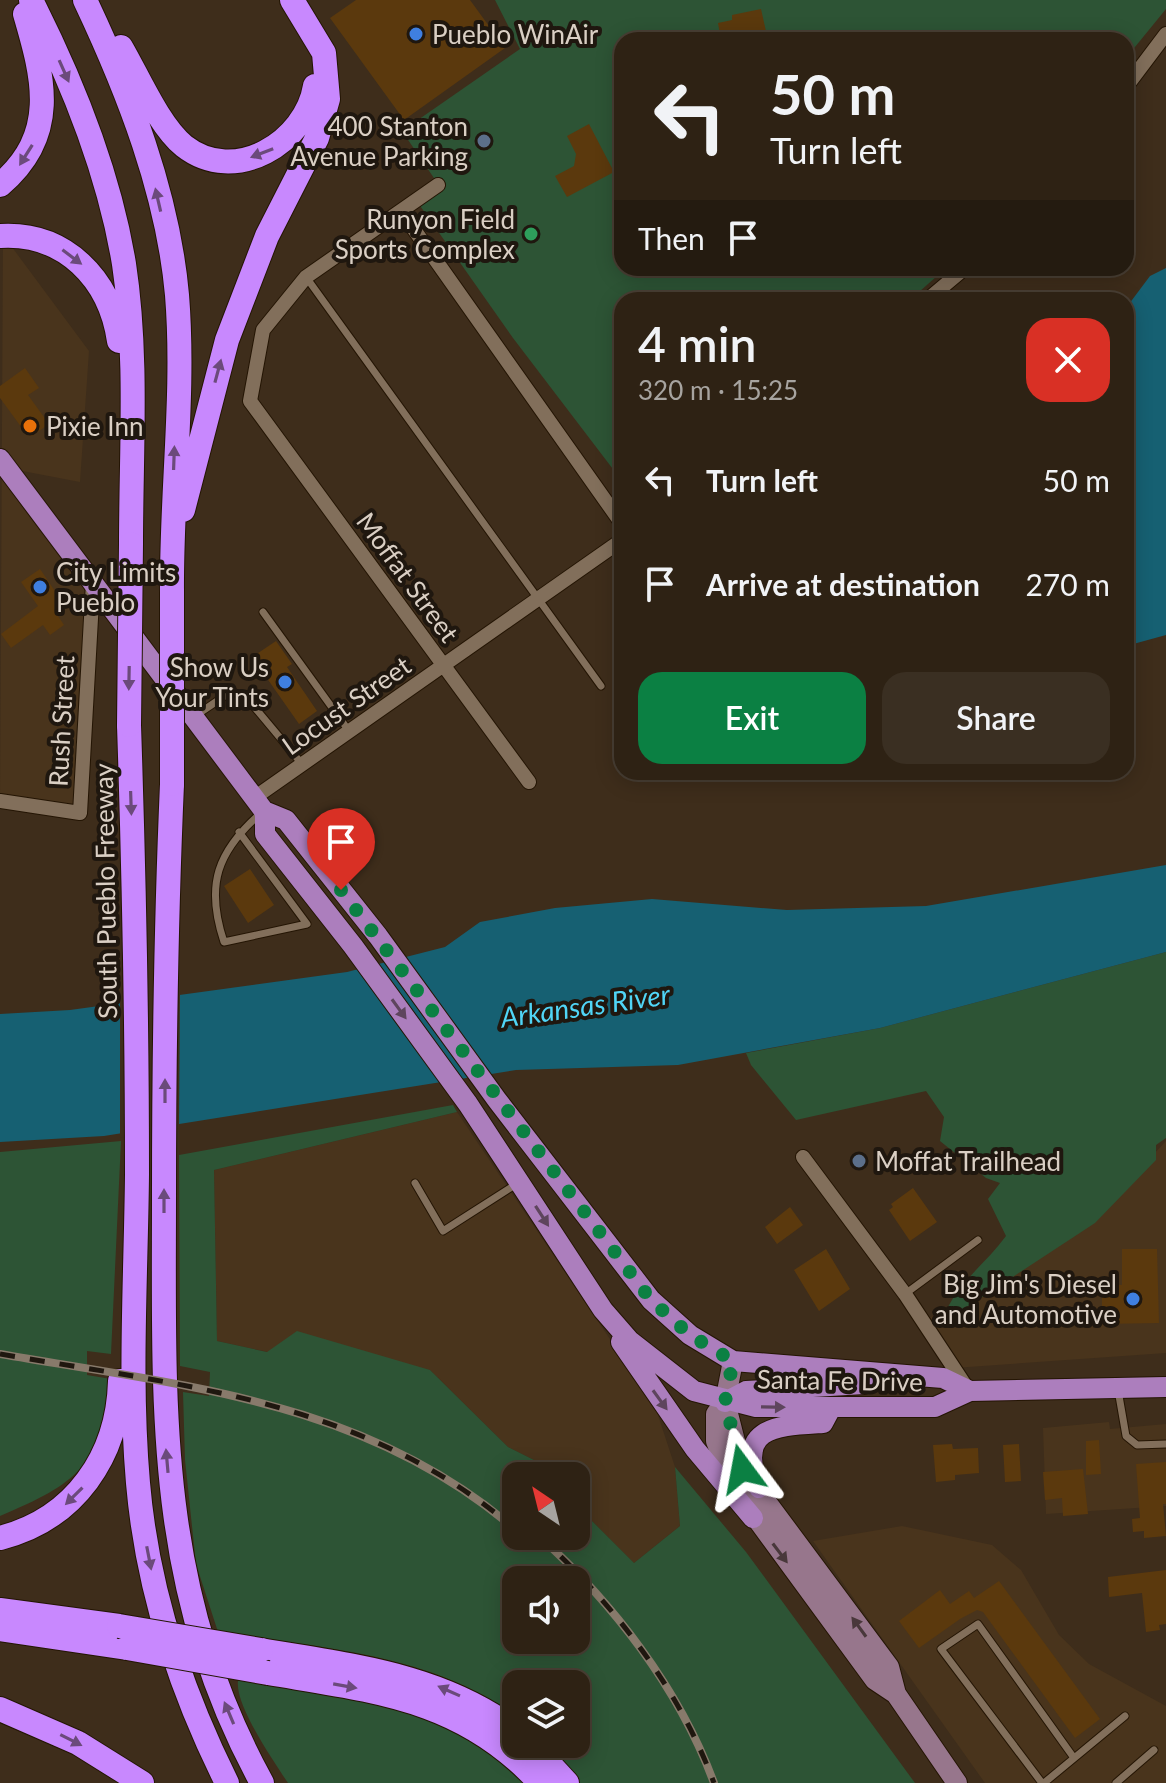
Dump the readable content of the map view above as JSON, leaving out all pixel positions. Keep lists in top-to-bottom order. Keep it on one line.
{"streets":{"highway":["South Pueblo Freeway"],"main road":["Santa Fe Drive"],"street":["Moffat Street","Locust Street","Rush Street"]},"crossings":[["Moffat Street","Locust Street"]],"water":["Arkansas River"],"places":["Pueblo WinAir","400 Stanton Avenue Parking","Runyon Field Sports Complex","Pixie Inn","City Limits Pueblo","Show Us Your Tints","Moffat Trailhead","Big Jim's Diesel and Automotive"],"north":"top left","page":{"turn":["50 m","Turn left"],"then":"Then","heading":["4 min","320 m · 15:25"],"list":[{"name":"Turn left","value":"50 m"},{"name":"Arrive at destination","value":"270 m"}],"buttons":["Exit","Share"]}}
